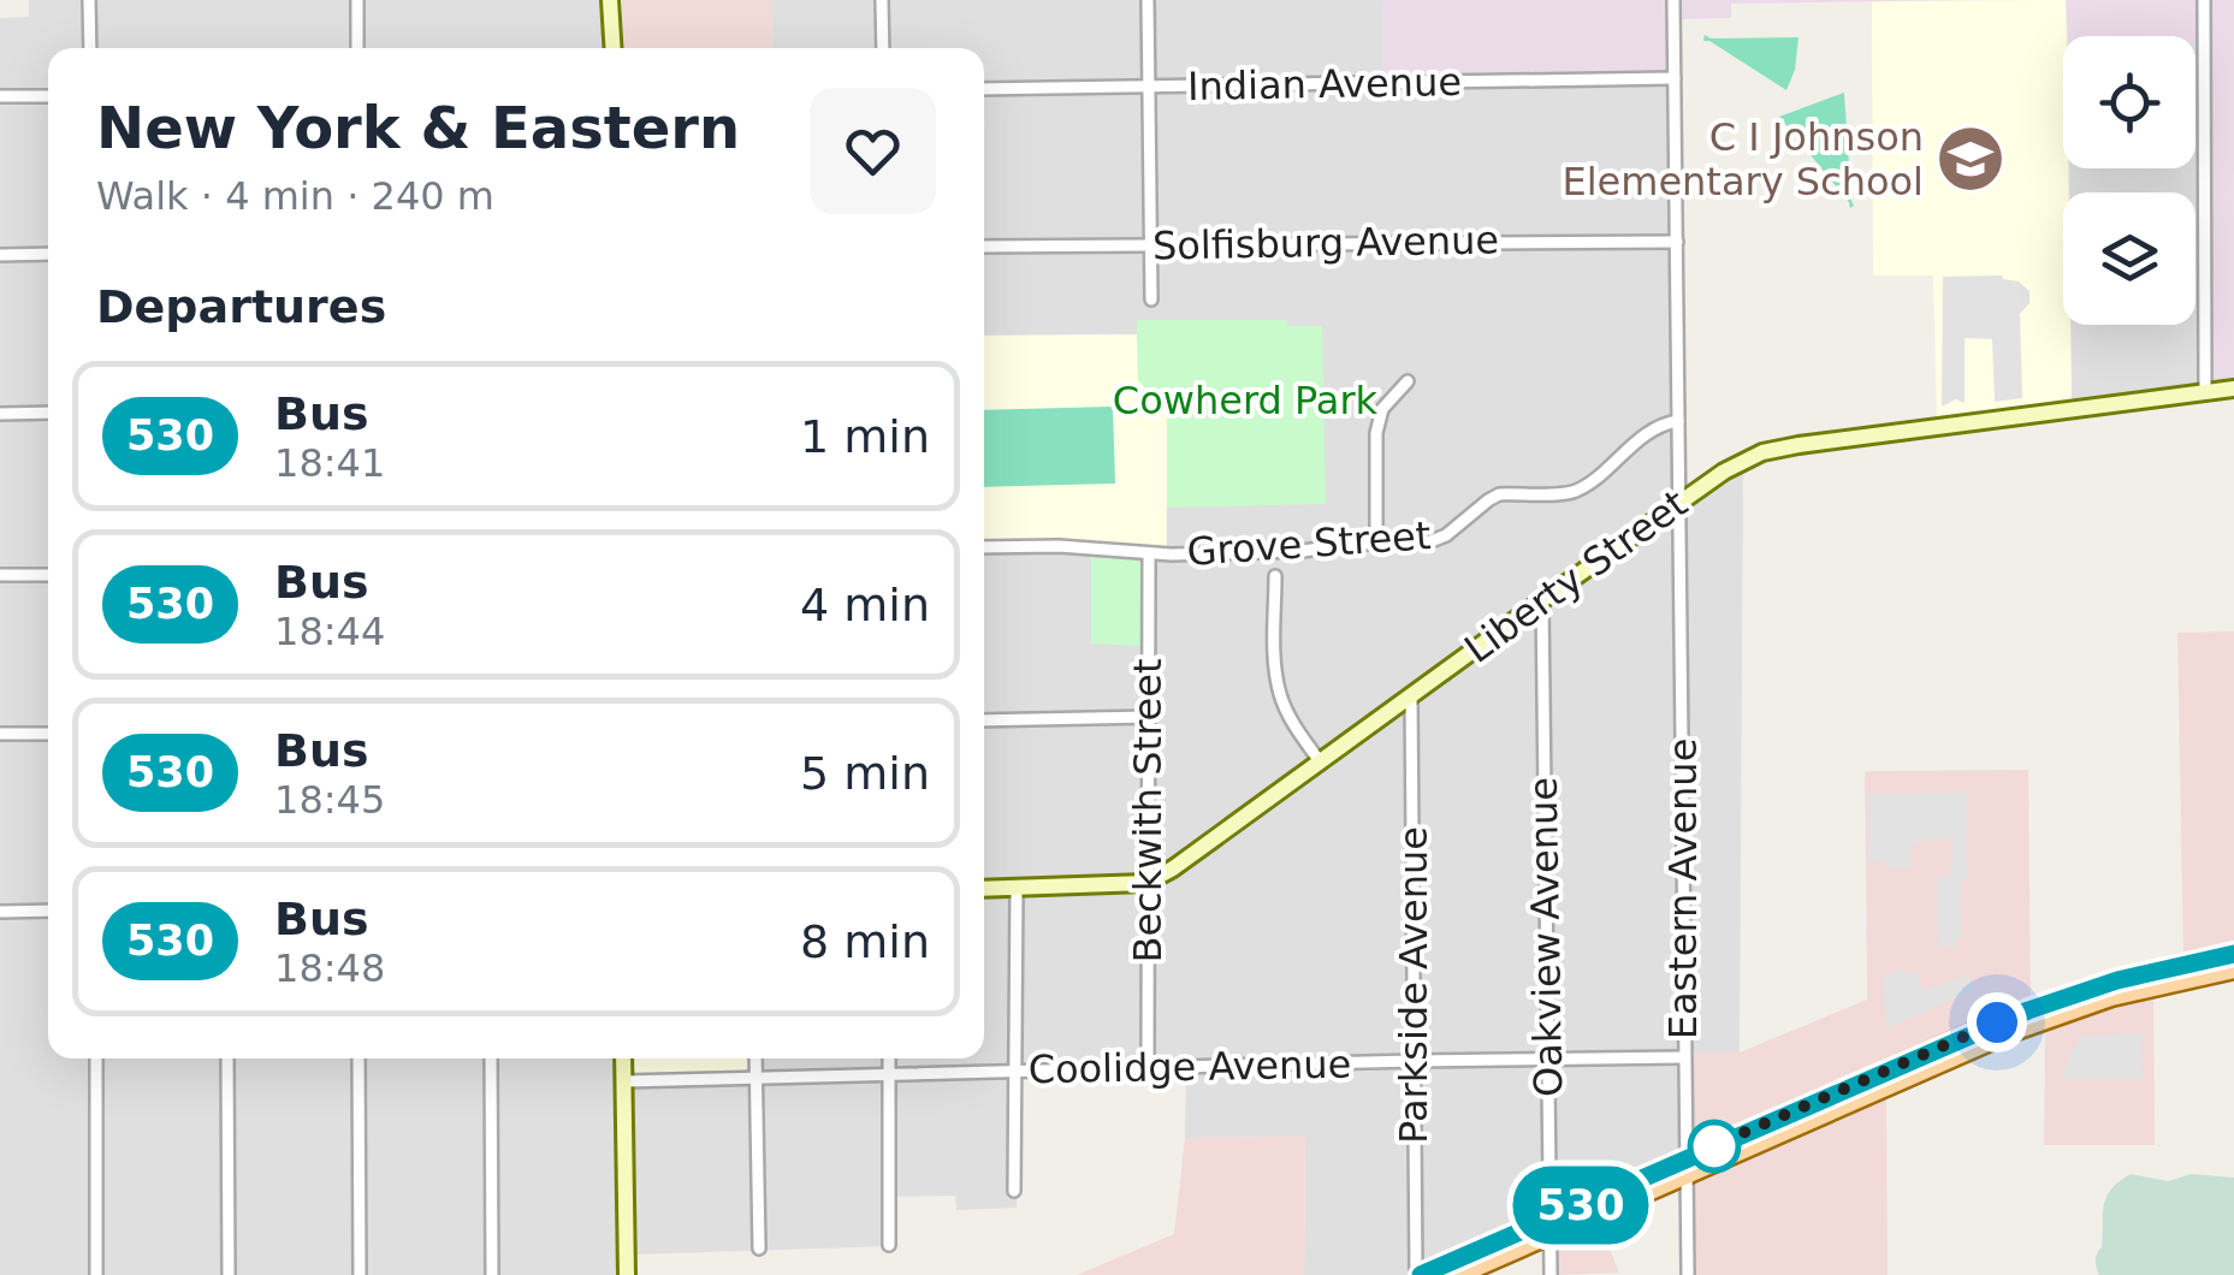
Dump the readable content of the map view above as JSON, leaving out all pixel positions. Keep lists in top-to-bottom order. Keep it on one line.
{"streets":{"street":["Indian Avenue","Solfisburg Avenue","Grove Street","Liberty Street","Beckwith Street","Eastern Avenue","Oakview Avenue","Parkside Avenue","Coolidge Avenue"]},"crossings":[["Indian Avenue","Eastern Avenue"],["Solfisburg Avenue","Eastern Avenue"],["Grove Street","Beckwith Street"],["Grove Street","Eastern Avenue"],["Liberty Street","Beckwith Street"],["Liberty Street","Eastern Avenue"],["Liberty Street","Oakview Avenue"],["Liberty Street","Parkside Avenue"],["Beckwith Street","Coolidge Avenue"],["Eastern Avenue","Coolidge Avenue"],["Oakview Avenue","Coolidge Avenue"],["Parkside Avenue","Coolidge Avenue"]],"parks":["Cowherd Park"],"places":{"school or university":["C I Johnson Elementary School"]},"lines":["bus line 530"],"page":{"on_map":"530","heading":[["New York & Eastern","Walk · 4 min · 240 m"],"Departures"],"list":[{"mark":"530","name":"Bus","note":"18:41","value":"1 min"},{"mark":"530","name":"Bus","note":"18:44","value":"4 min"},{"mark":"530","name":"Bus","note":"18:45","value":"5 min"},{"mark":"530","name":"Bus","note":"18:48","value":"8 min"}]}}
